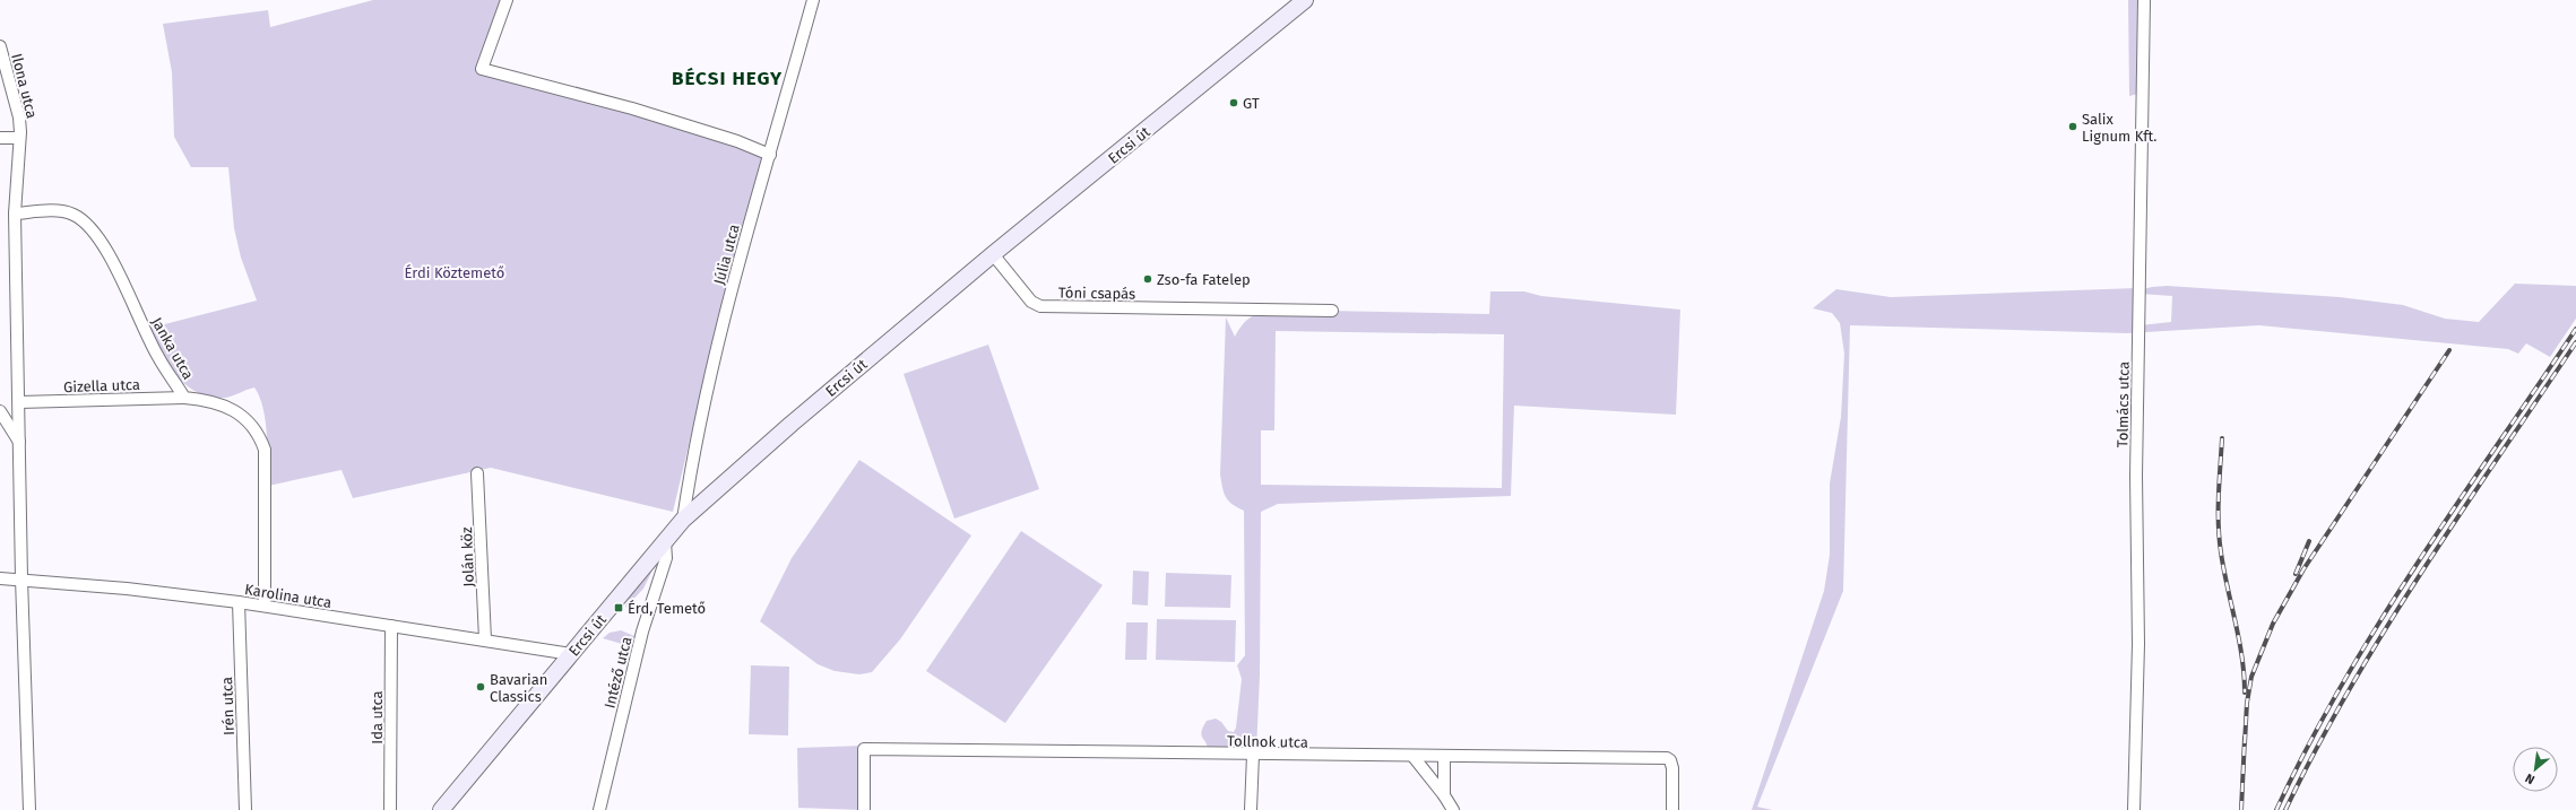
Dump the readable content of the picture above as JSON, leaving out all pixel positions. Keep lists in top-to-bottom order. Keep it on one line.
{"streets":{"main road":["Ercsi út"],"street":["Ilona utca","Júlia utca","Tóni csapás","Janka utca","Gizella utca","Tolmács utca","Jolán köz","Karolina utca","Intéző utca","Irén utca","Ida utca","Tollnok utca"]},"crossings":[["Ilona utca","Janka utca"],["Ilona utca","Gizella utca"],["Ilona utca","Karolina utca"],["Ercsi út","Júlia utca"],["Ercsi út","Tóni csapás"],["Ercsi út","Karolina utca"],["Ercsi út","Intéző utca"],["Janka utca","Gizella utca"],["Janka utca","Karolina utca"],["Jolán köz","Karolina utca"],["Karolina utca","Irén utca"],["Karolina utca","Ida utca"]],"districts":["BÉCSI HEGY"],"parks":["Érdi Köztemető"],"places":{"other":["GT","Salix Lignum Kft.","Zso-fa Fatelep","Bavarian Classics"],"transit":["Érd, Temető"]},"north":"bottom left"}
